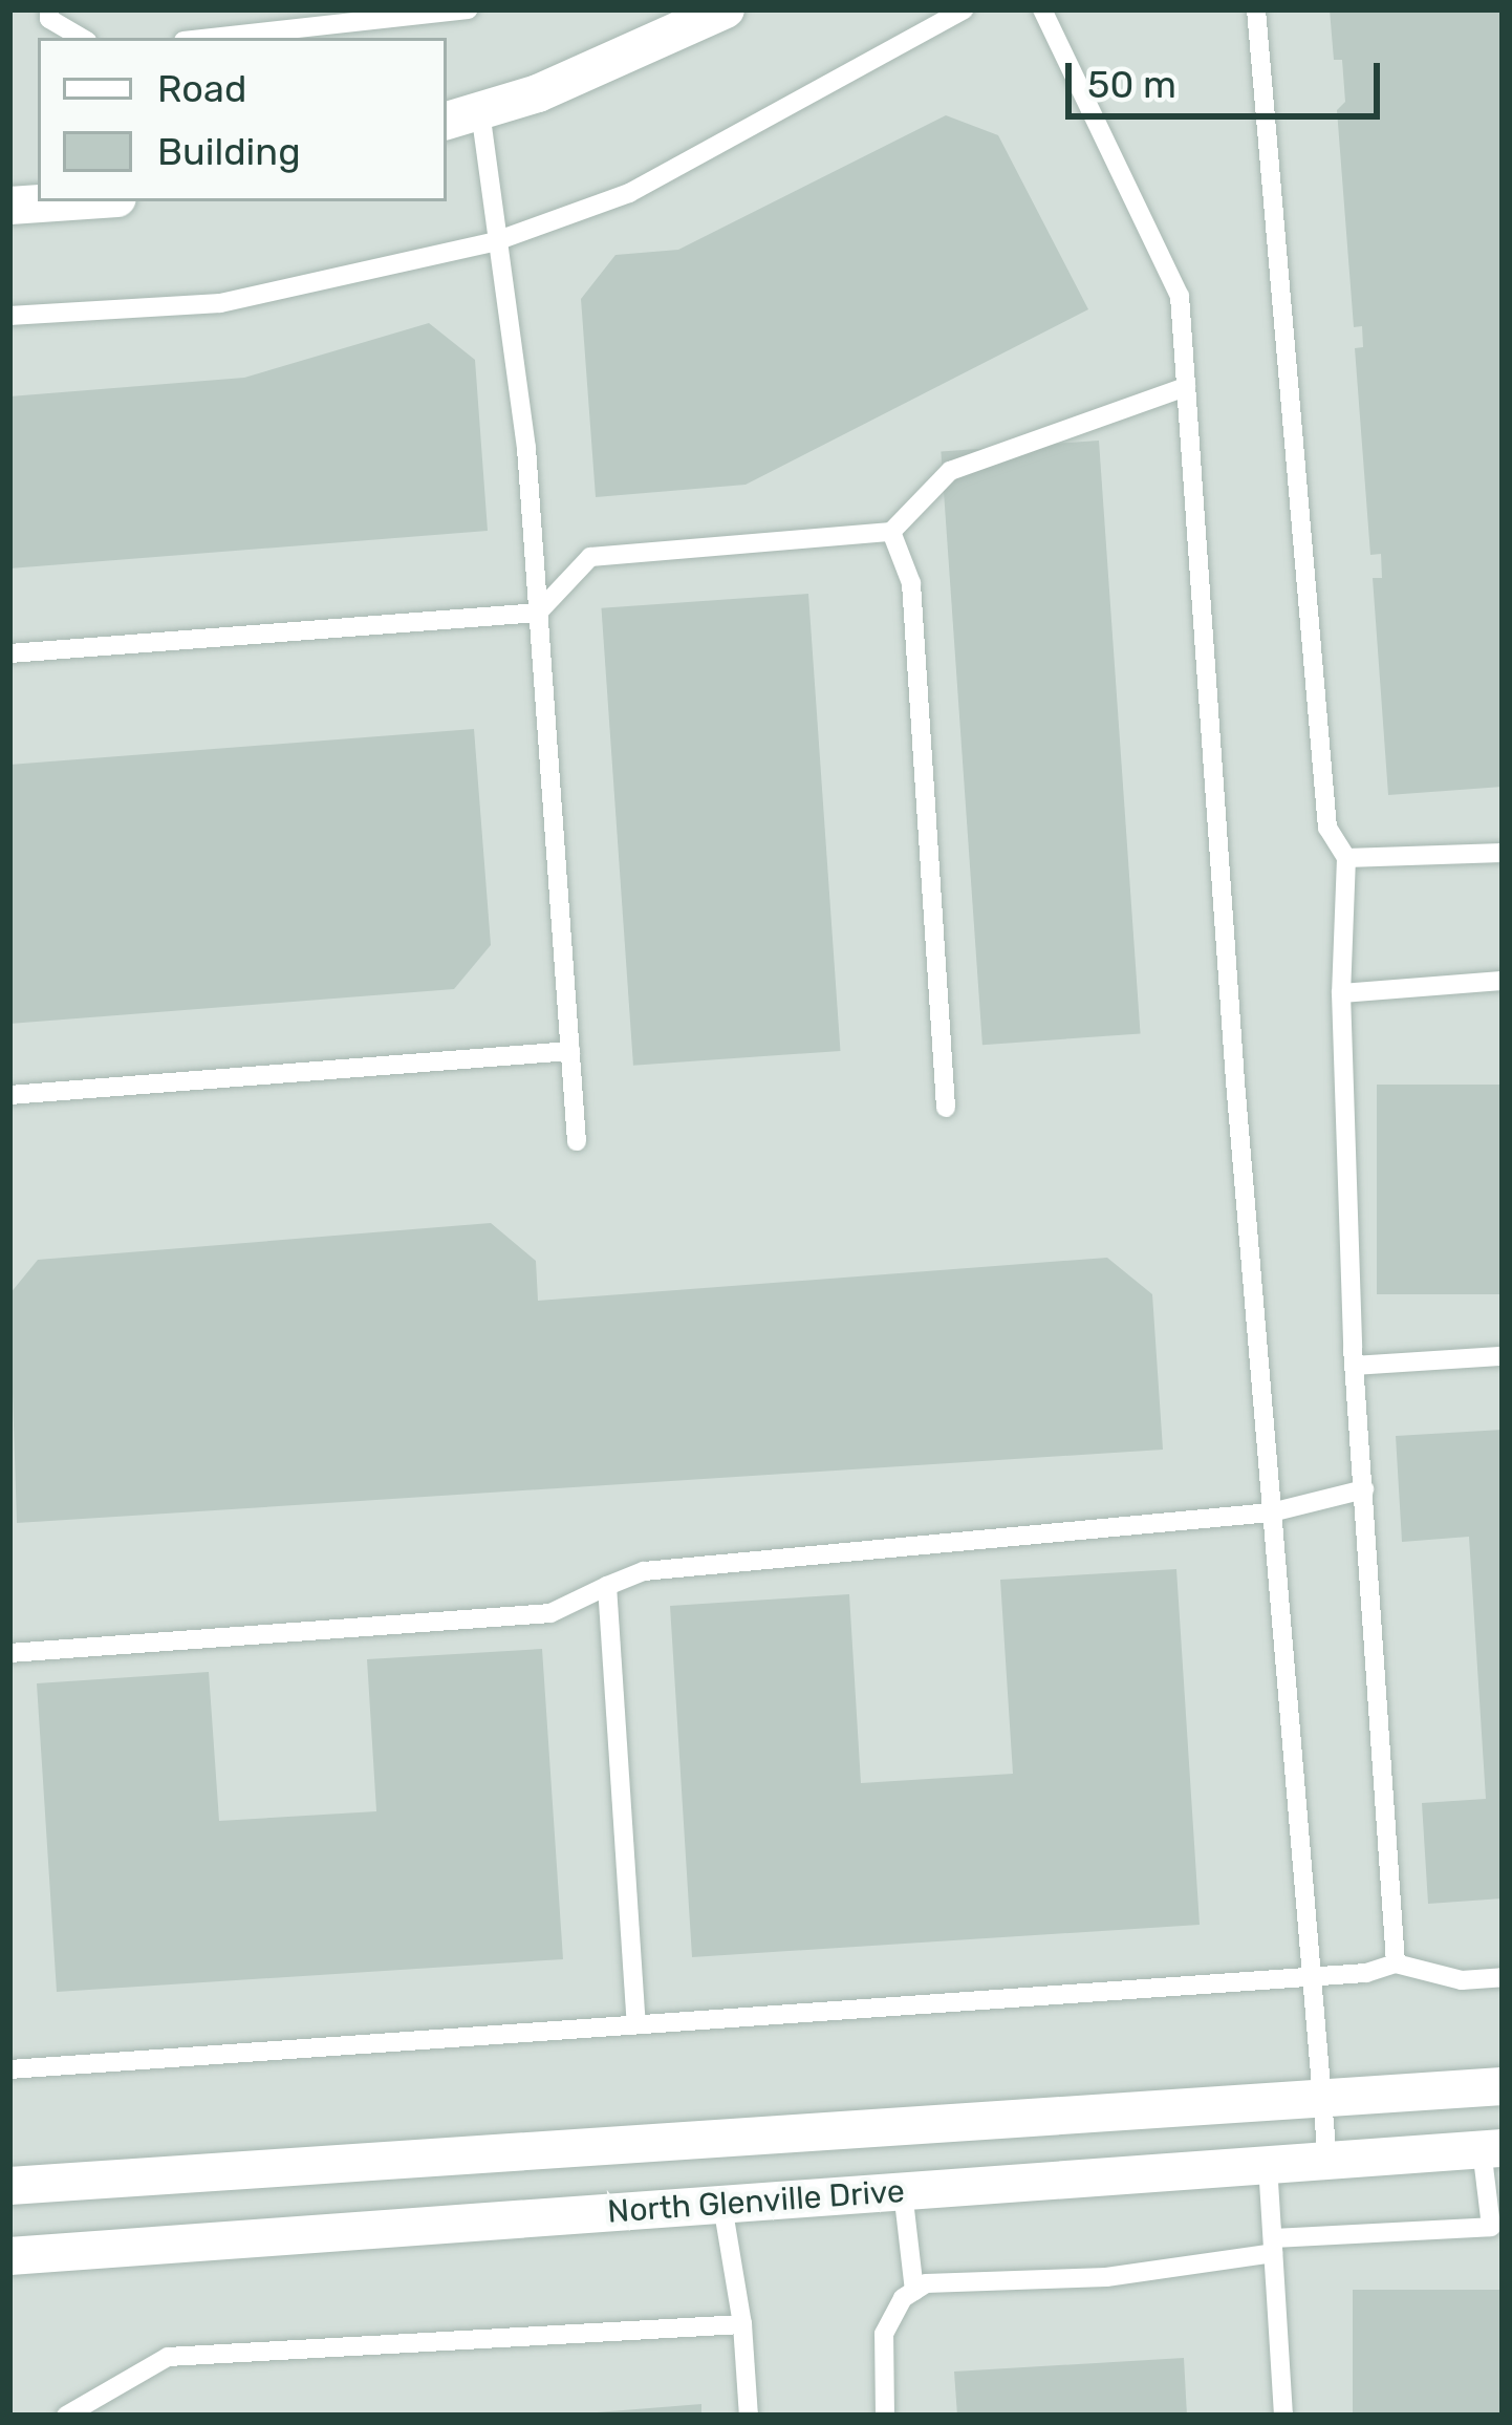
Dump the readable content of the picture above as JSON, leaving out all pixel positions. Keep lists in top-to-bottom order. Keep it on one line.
{"streets":{"street":["North Glenville Drive"]},"legend":["Road","Building"],"scale_bar":"50 m"}
